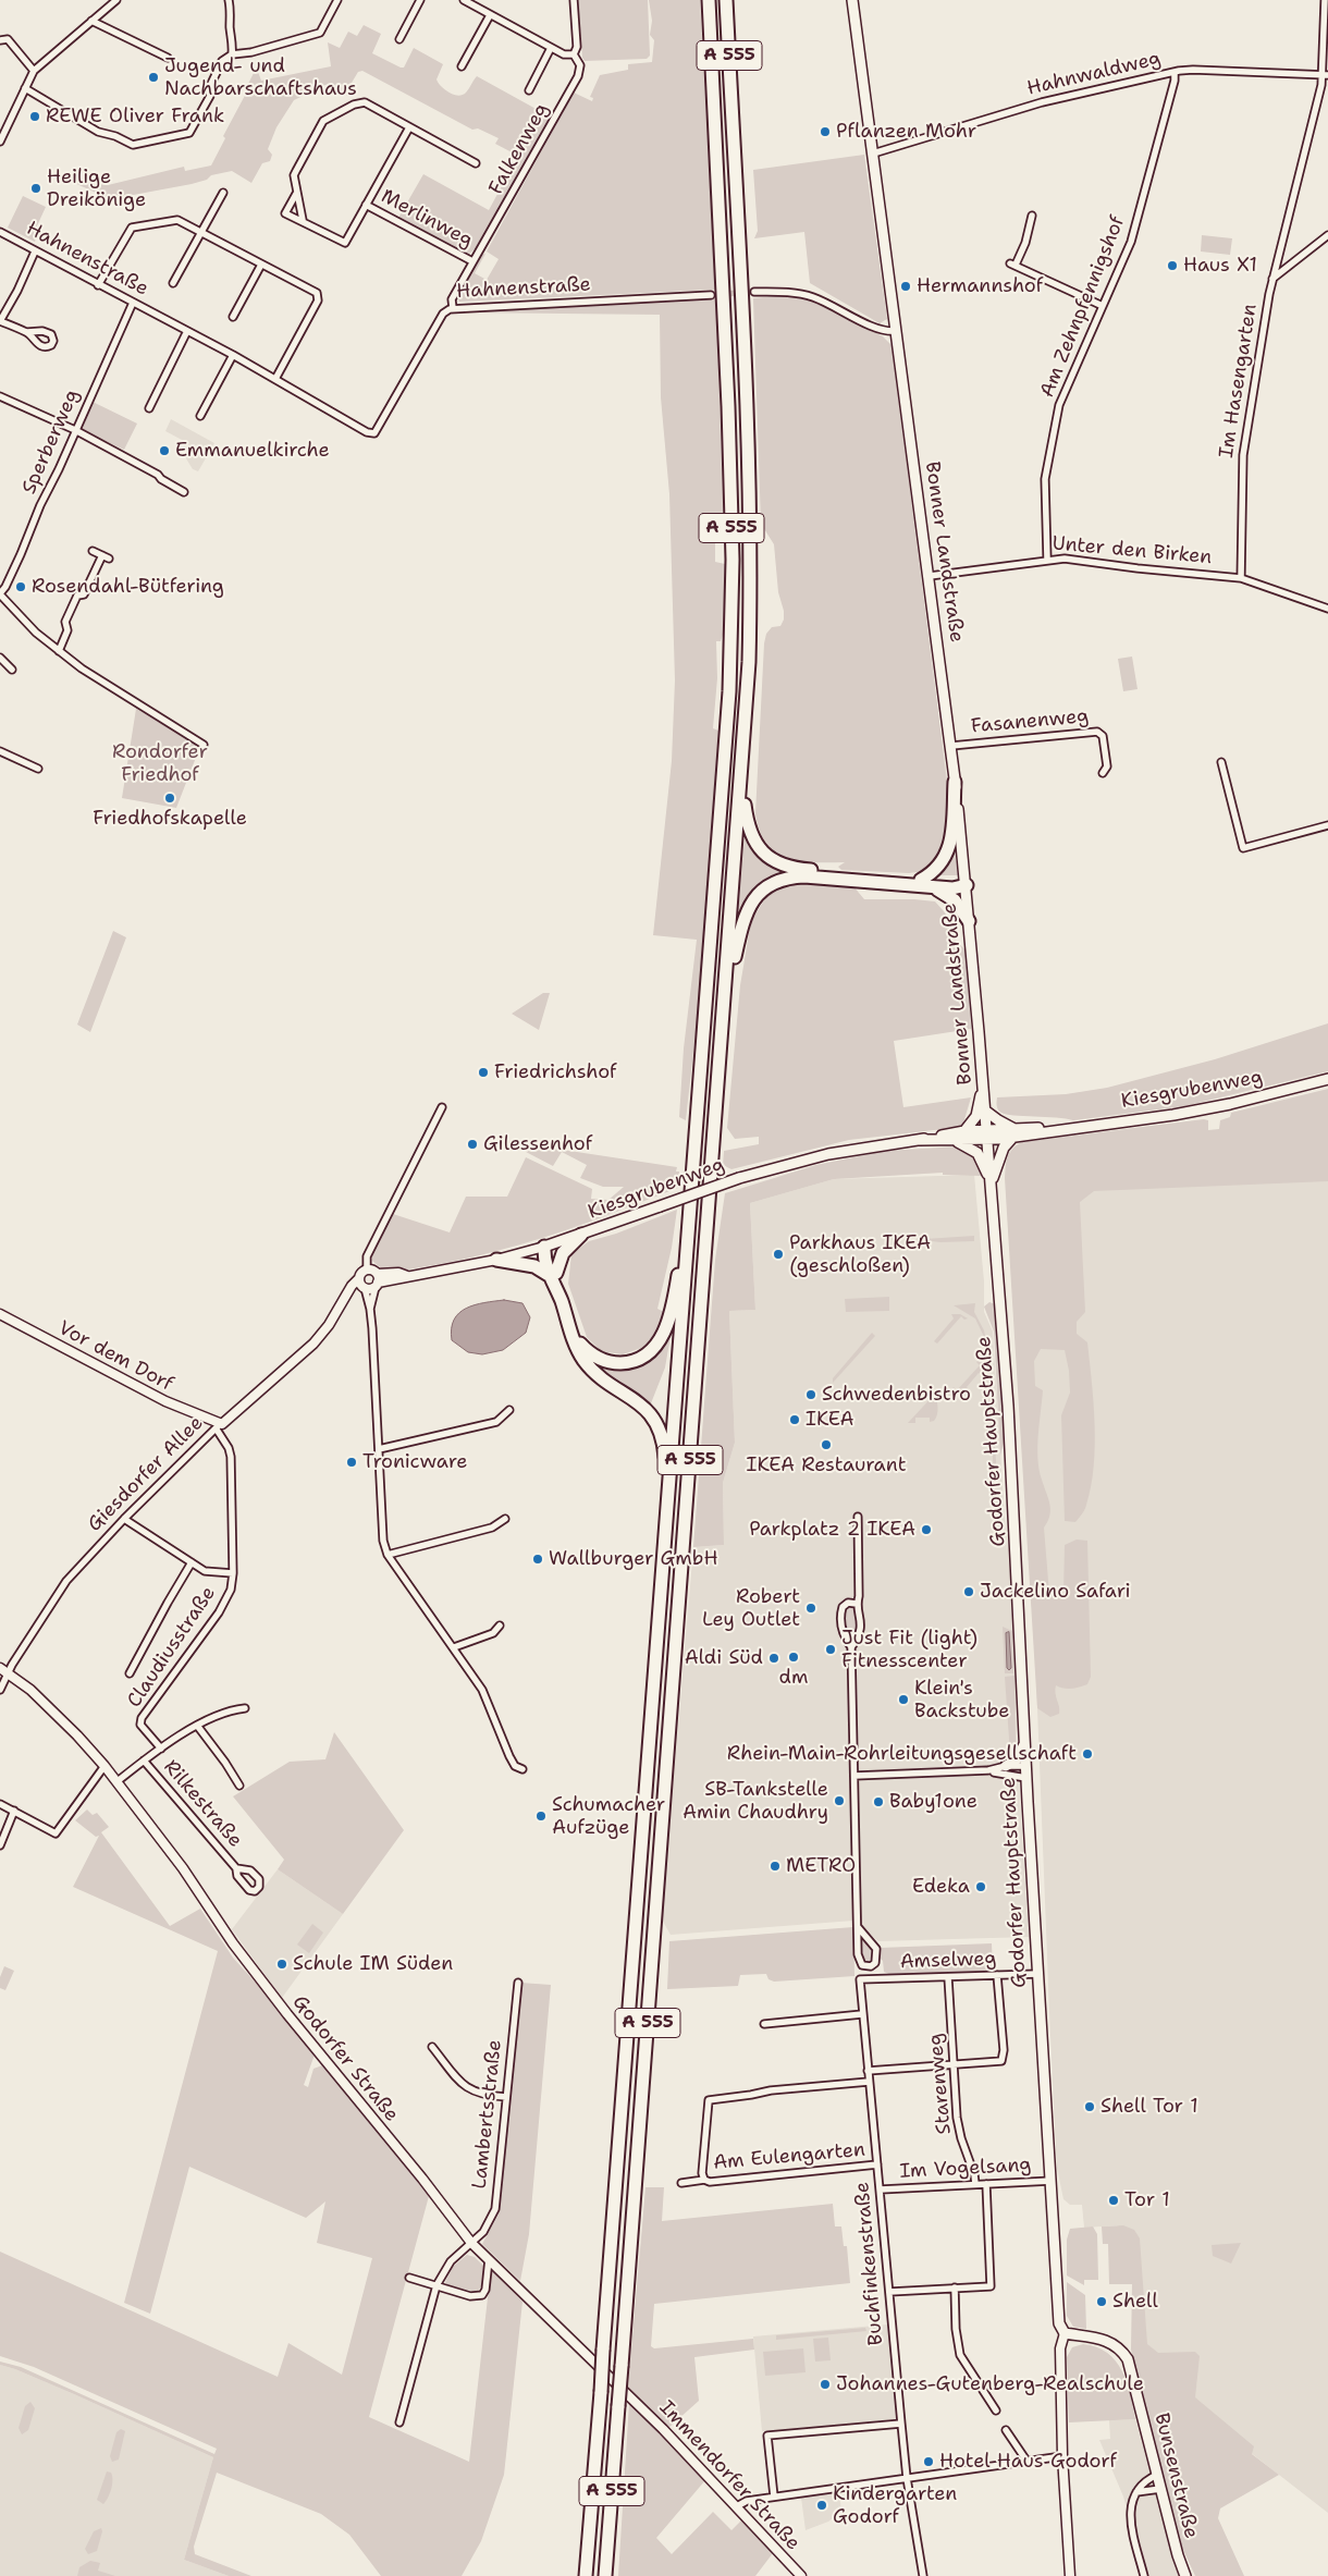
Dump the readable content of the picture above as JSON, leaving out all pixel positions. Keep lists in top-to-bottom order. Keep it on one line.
{"streets":{"highway":["A 555"],"main road":["Bonner Landstraße","Kiesgrubenweg","Godorfer Hauptstraße","Bunsenstraße"],"street":["Hahnwaldweg","Falkenweg","Merlinweg","Hahnenstraße","Am Zehnpfennigshof","Im Hasengarten","Sperberweg","Unter den Birken","Fasanenweg","Vor dem Dorf","Giesdorfer Allee","Claudiusstraße","Rilkestraße","Amselweg","Godorfer Straße","Starenweg","Lambertsstraße","Am Eulengarten","Im Vogelsang","Buchfinkenstraße","Immendorfer Straße"]},"crossings":[["Hahnwaldweg","Am Zehnpfennigshof"],["Hahnwaldweg","Im Hasengarten"],["Hahnwaldweg","Bonner Landstraße"],["Falkenweg","Merlinweg"],["Falkenweg","Hahnenstraße"],["Hahnenstraße","Sperberweg"],["Am Zehnpfennigshof","Unter den Birken"],["Im Hasengarten","Unter den Birken"],["Unter den Birken","Bonner Landstraße"],["Bonner Landstraße","Fasanenweg"],["Bonner Landstraße","Kiesgrubenweg"],["Bonner Landstraße","Godorfer Hauptstraße"],["Kiesgrubenweg","Godorfer Hauptstraße"],["Vor dem Dorf","Giesdorfer Allee"],["Vor dem Dorf","Claudiusstraße"],["Godorfer Hauptstraße","Amselweg"],["Godorfer Hauptstraße","Im Vogelsang"],["Godorfer Hauptstraße","Bunsenstraße"],["Giesdorfer Allee","Claudiusstraße"],["Giesdorfer Allee","Godorfer Straße"],["Amselweg","Starenweg"],["Amselweg","Buchfinkenstraße"],["Godorfer Straße","Lambertsstraße"],["Godorfer Straße","Immendorfer Straße"],["Starenweg","Im Vogelsang"],["Am Eulengarten","Buchfinkenstraße"],["Im Vogelsang","Buchfinkenstraße"]],"parks":["Rondorfer Friedhof"],"places":["Jugend- und Nachbarschaftshaus","REWE Oliver Frank","Pflanzen Mohr","Heilige Dreikönige","Haus X1","Hermannshof","Emmanuelkirche","Rosendahl-Bütfering","Friedhofskapelle","Friedrichshof","Gilessenhof","Parkhaus IKEA (geschloßen)","Schwedenbistro","IKEA","IKEA Restaurant","Tronicware","Parkplatz 2 IKEA","Wallburger GmbH","Jackelino Safari","Robert Ley Outlet","Just Fit (light) Fitnesscenter","dm","Aldi Süd","Klein's Backstube","Rhein-Main-Rohrleitungsgesellschaft","SB-Tankstelle Amin Chaudhry","Baby1one","Schumacher Aufzüge","METRO","Edeka","Schule IM Süden","Shell Tor 1","Tor 1","Shell","Johannes-Gutenberg-Realschule","Hotel Haus Godorf","Kindergarten Godorf"]}
